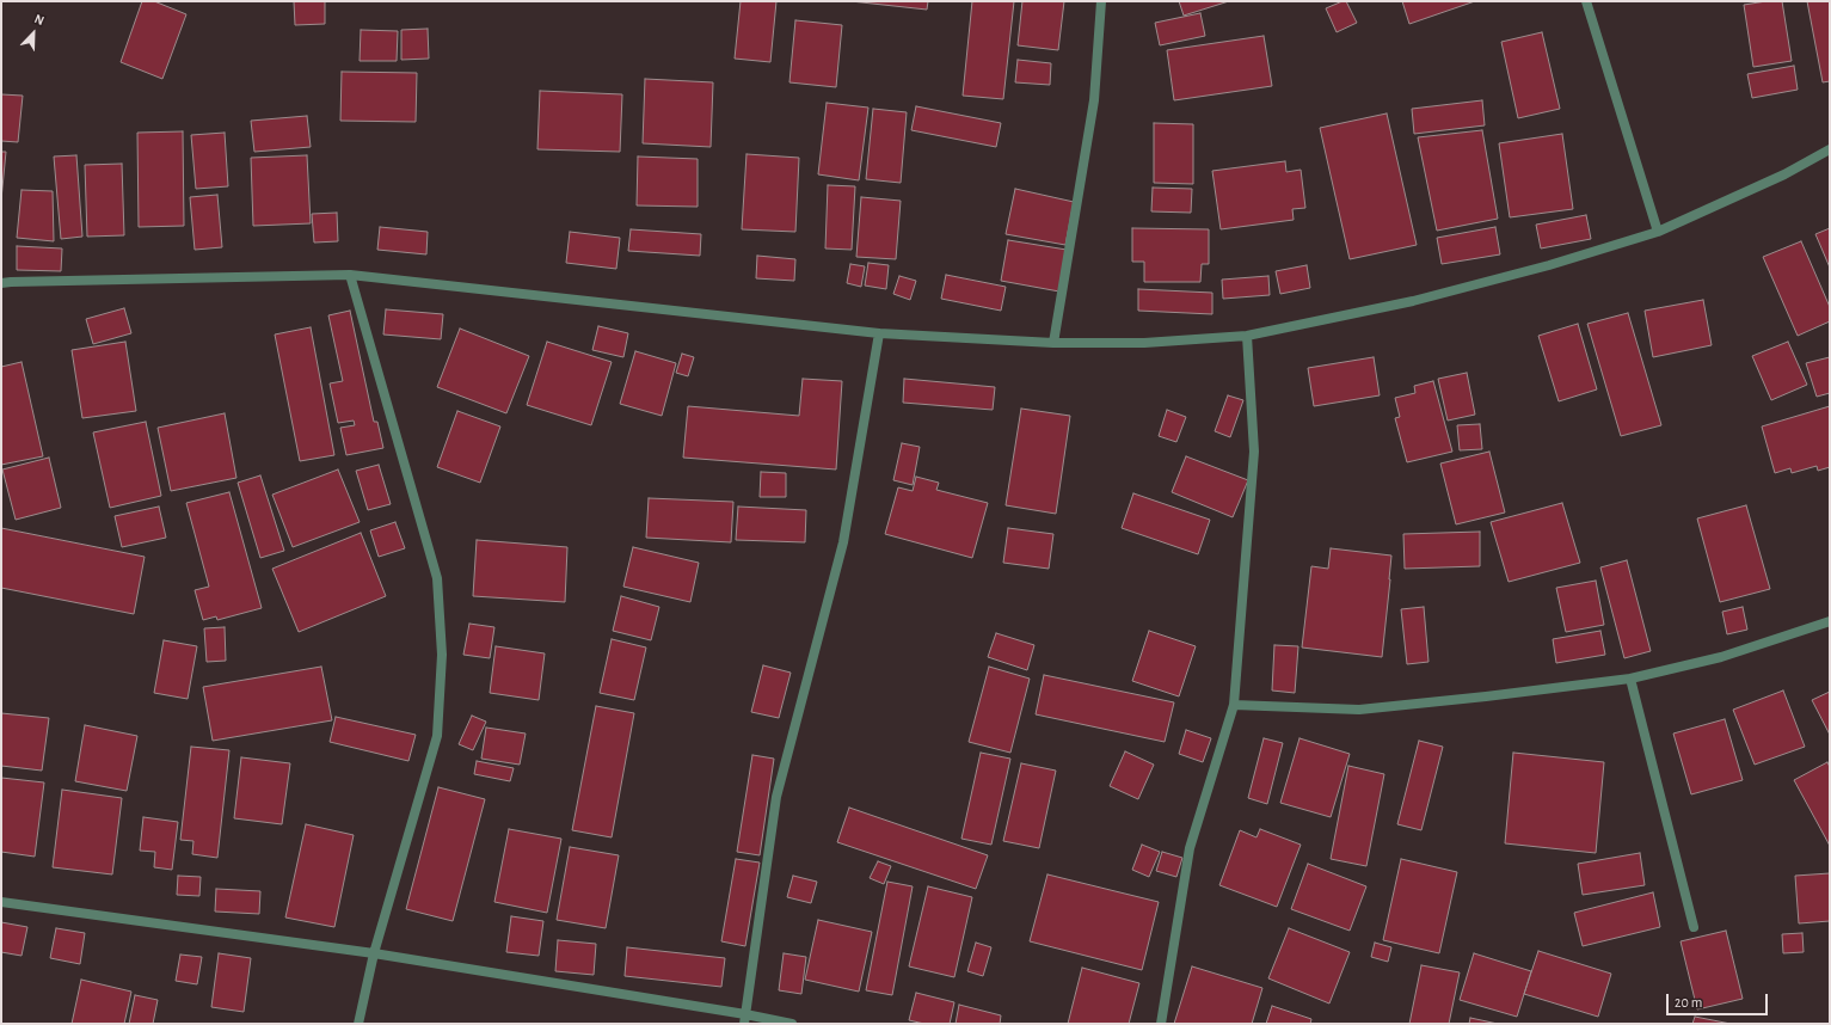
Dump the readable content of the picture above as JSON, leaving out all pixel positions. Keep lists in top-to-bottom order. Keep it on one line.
{"scale_bar":"20 m","north":"top right"}
